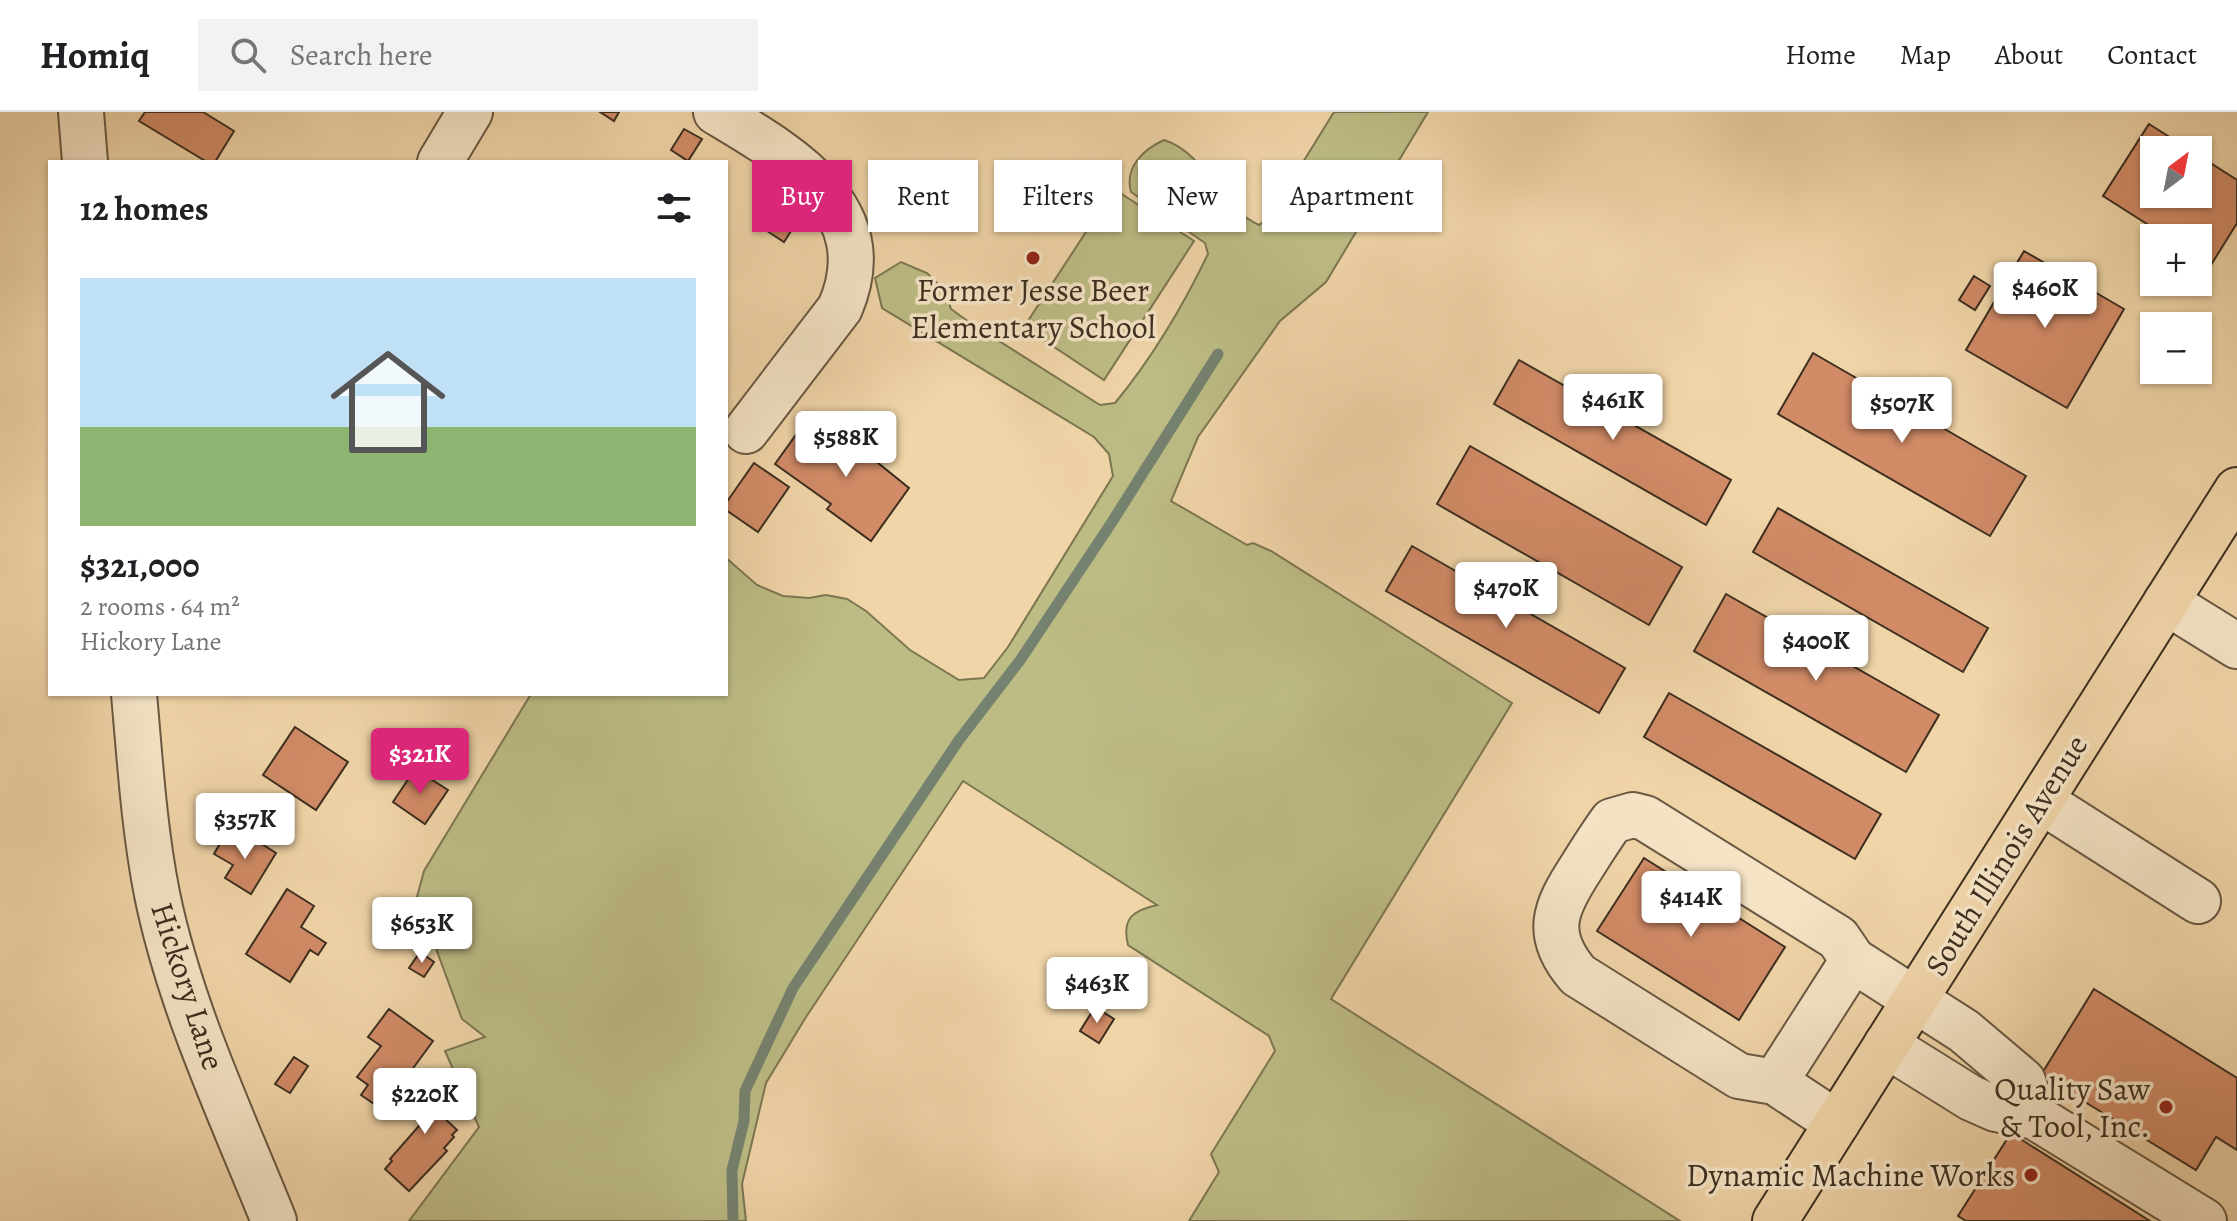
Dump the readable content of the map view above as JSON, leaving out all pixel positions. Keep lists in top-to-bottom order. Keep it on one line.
{"streets":{"main road":["South Illinois Avenue"],"street":["Hickory Lane"]},"places":["Former Jesse Beer Elementary School","Quality Saw & Tool, Inc.","Dynamic Machine Works"],"north":"top right","page":{"header":"Homiq","search":"Search here","nav":["Home","Map","About","Contact"],"map_buttons":["+","−"],"chip":["Buy","Rent","Filters","New","Apartment"],"heading":"12 homes","list":[{"name":"$321,000","note":"2 rooms · 64 m² · Hickory Lane"}],"price":["$460K","$461K","$507K","$588K","$470K","$400K","$321K","$357K","$414K","$653K","$463K","$220K"]}}
